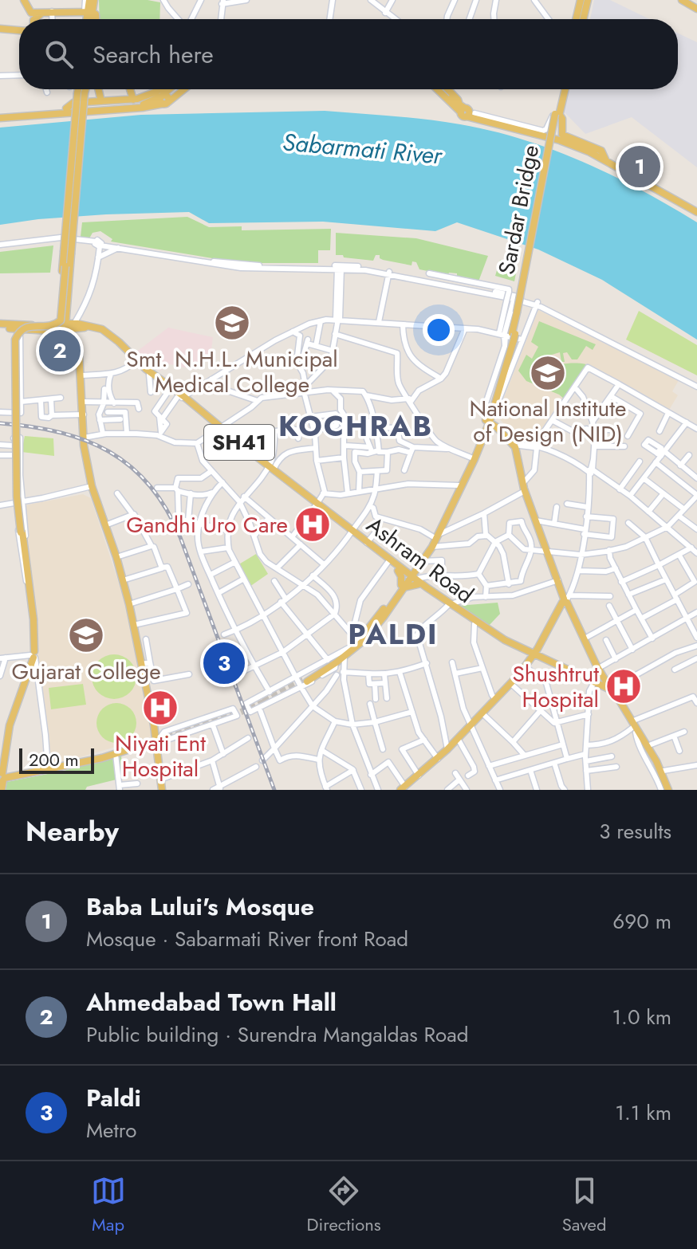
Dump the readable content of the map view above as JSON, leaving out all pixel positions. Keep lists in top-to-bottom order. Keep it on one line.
{"streets":{"main road":["Sardar Bridge","SH41","Ashram Road"]},"districts":["KOCHRAB","PALDI"],"water":["Sabarmati River"],"places":{"school or university":["Smt. N.H.L. Municipal Medical College","National Institute of Design (NID)","Gujarat College"],"hospital":["Gandhi Uro Care","Shushtrut Hospital","Niyati Ent Hospital"]},"scale_bar":"200 m","page":{"search":"Search here","pins":["1","2","3"],"scale":"200 m","heading":["Nearby","3 results"],"list":[{"mark":"1","name":"Baba Lului's Mosque","note":"Mosque · Sabarmati River front Road","value":"690 m"},{"mark":"2","name":"Ahmedabad Town Hall","note":"Public building · Surendra Mangaldas Road","value":"1.0 km"},{"mark":"3","name":"Paldi","note":"Metro","value":"1.1 km"}],"nav":["Map","Directions","Saved"]}}
